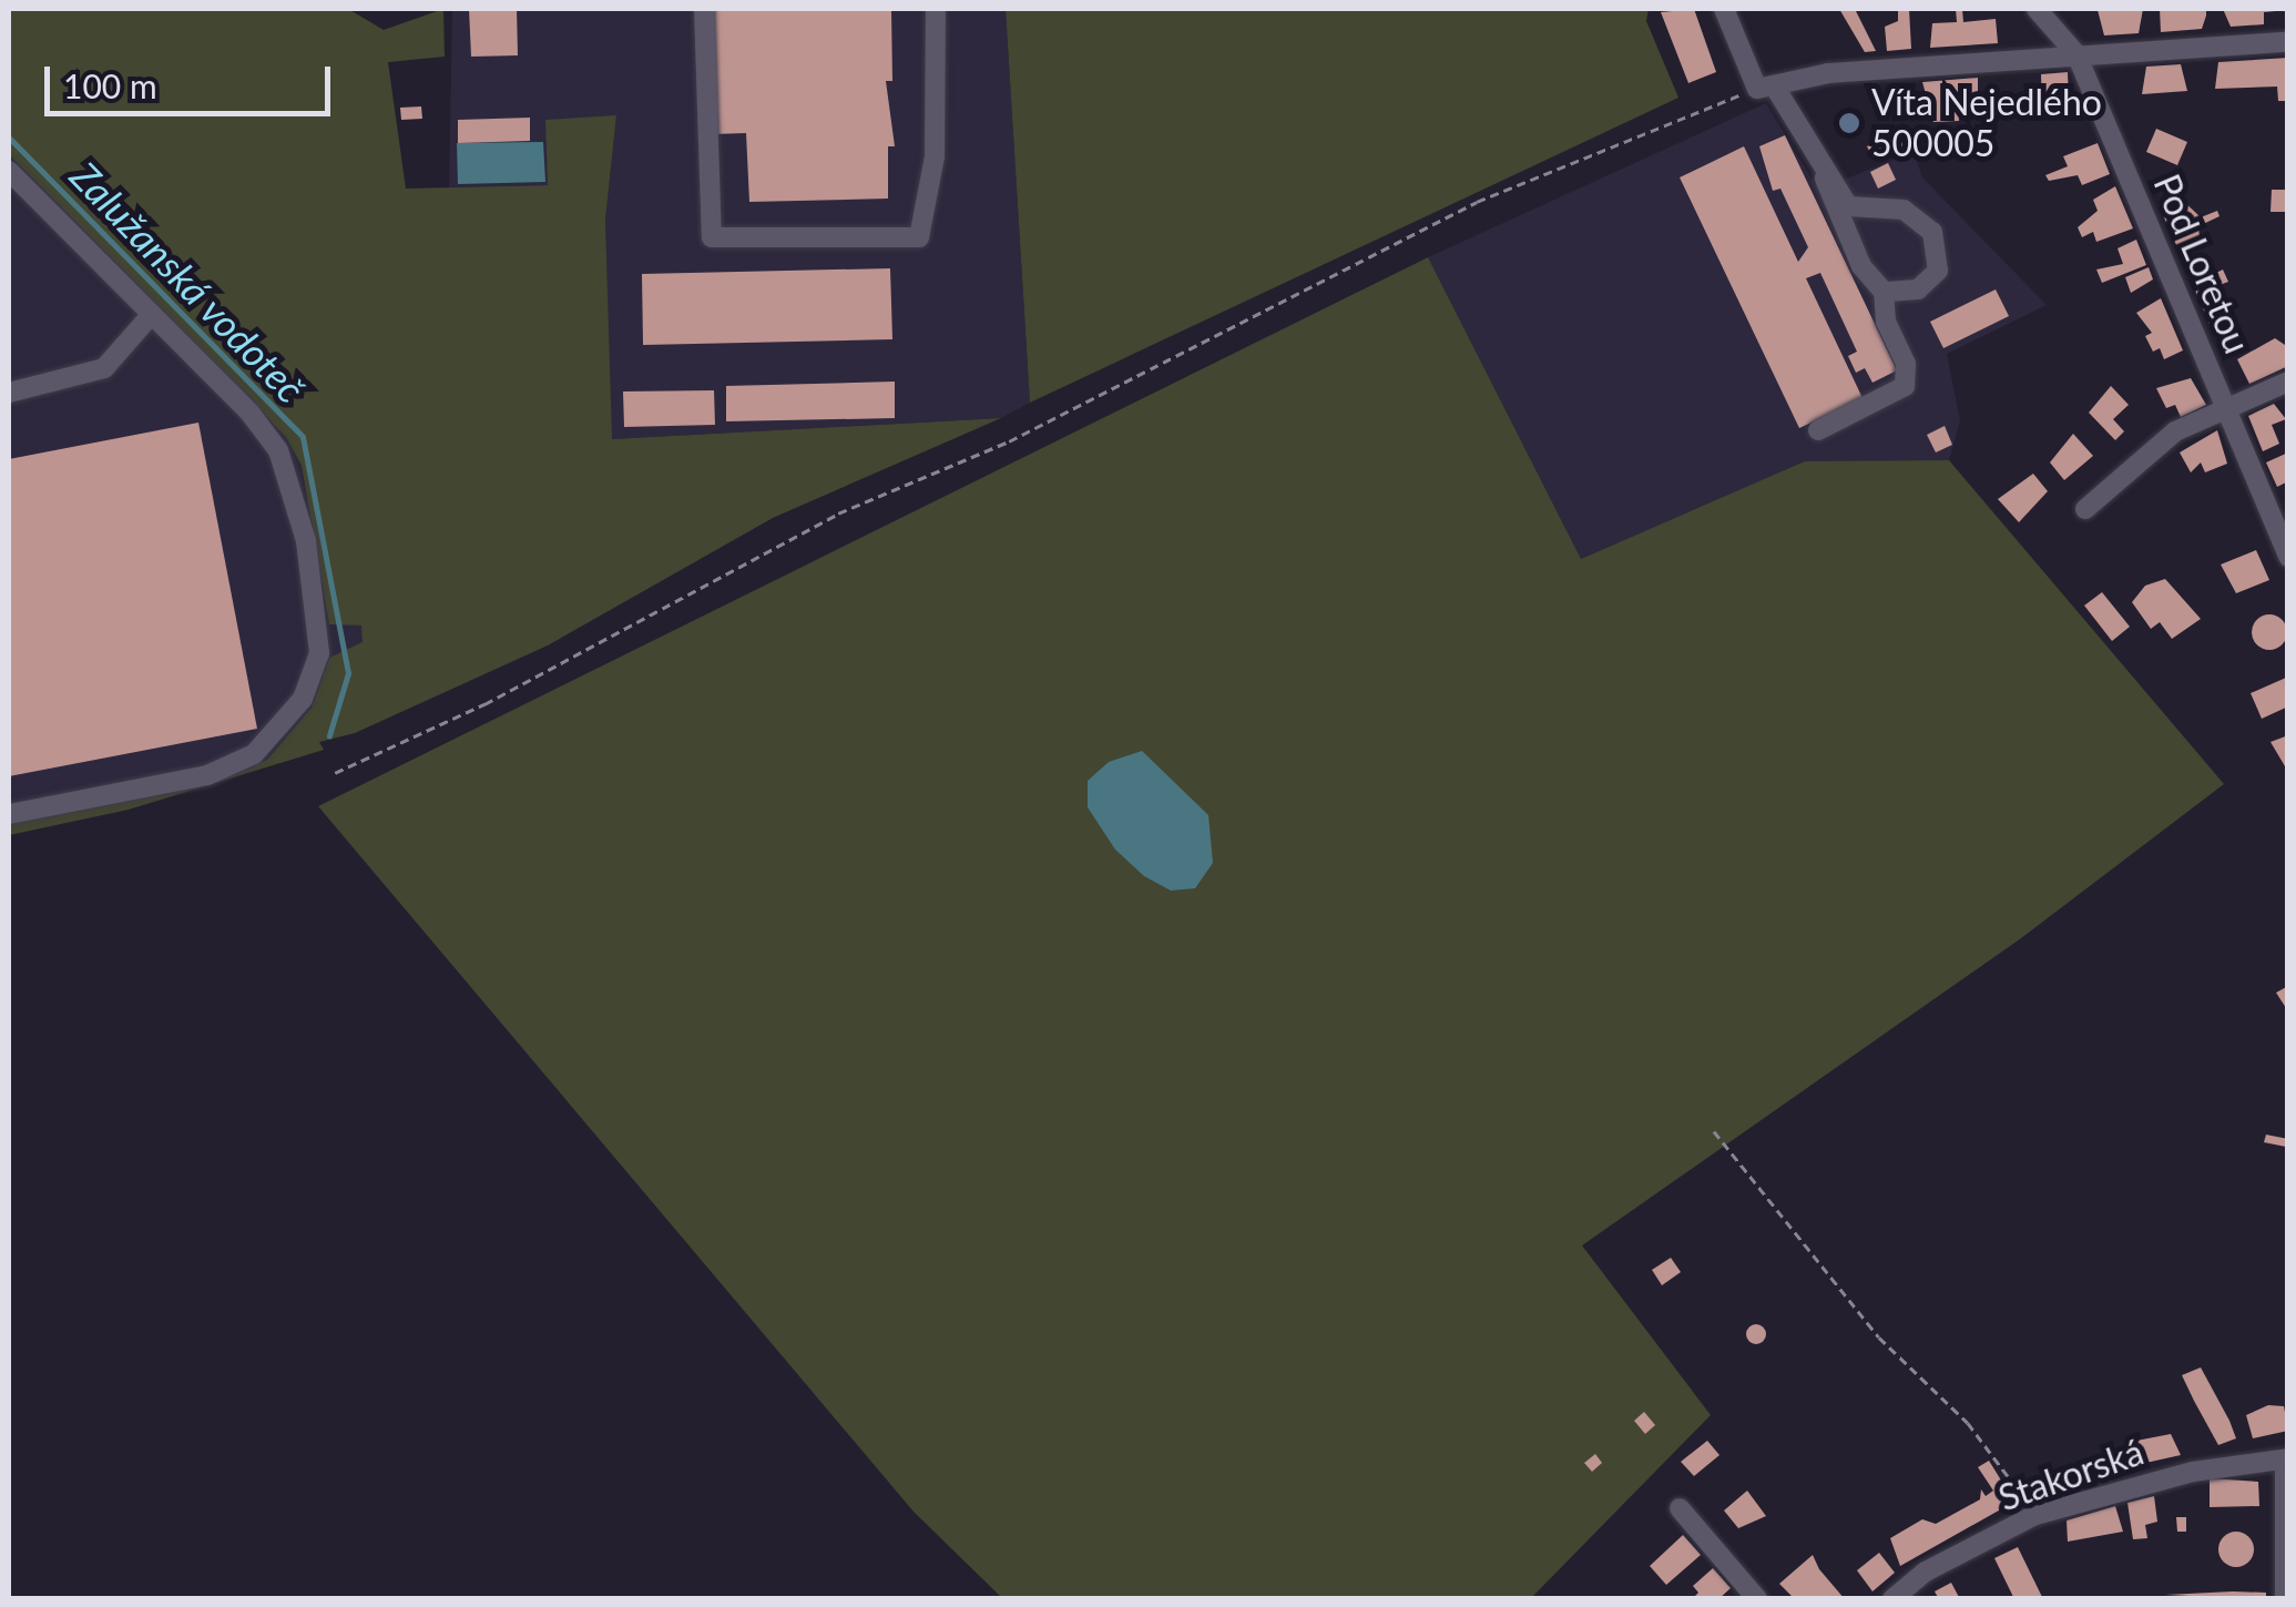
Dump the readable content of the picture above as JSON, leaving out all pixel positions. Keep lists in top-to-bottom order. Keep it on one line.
{"streets":{"street":["Pod Loretou","Stakorská"]},"water":["Zalužanská vodoteč"],"places":["Víta Nejedlého 500005"],"scale_bar":"100 m"}
